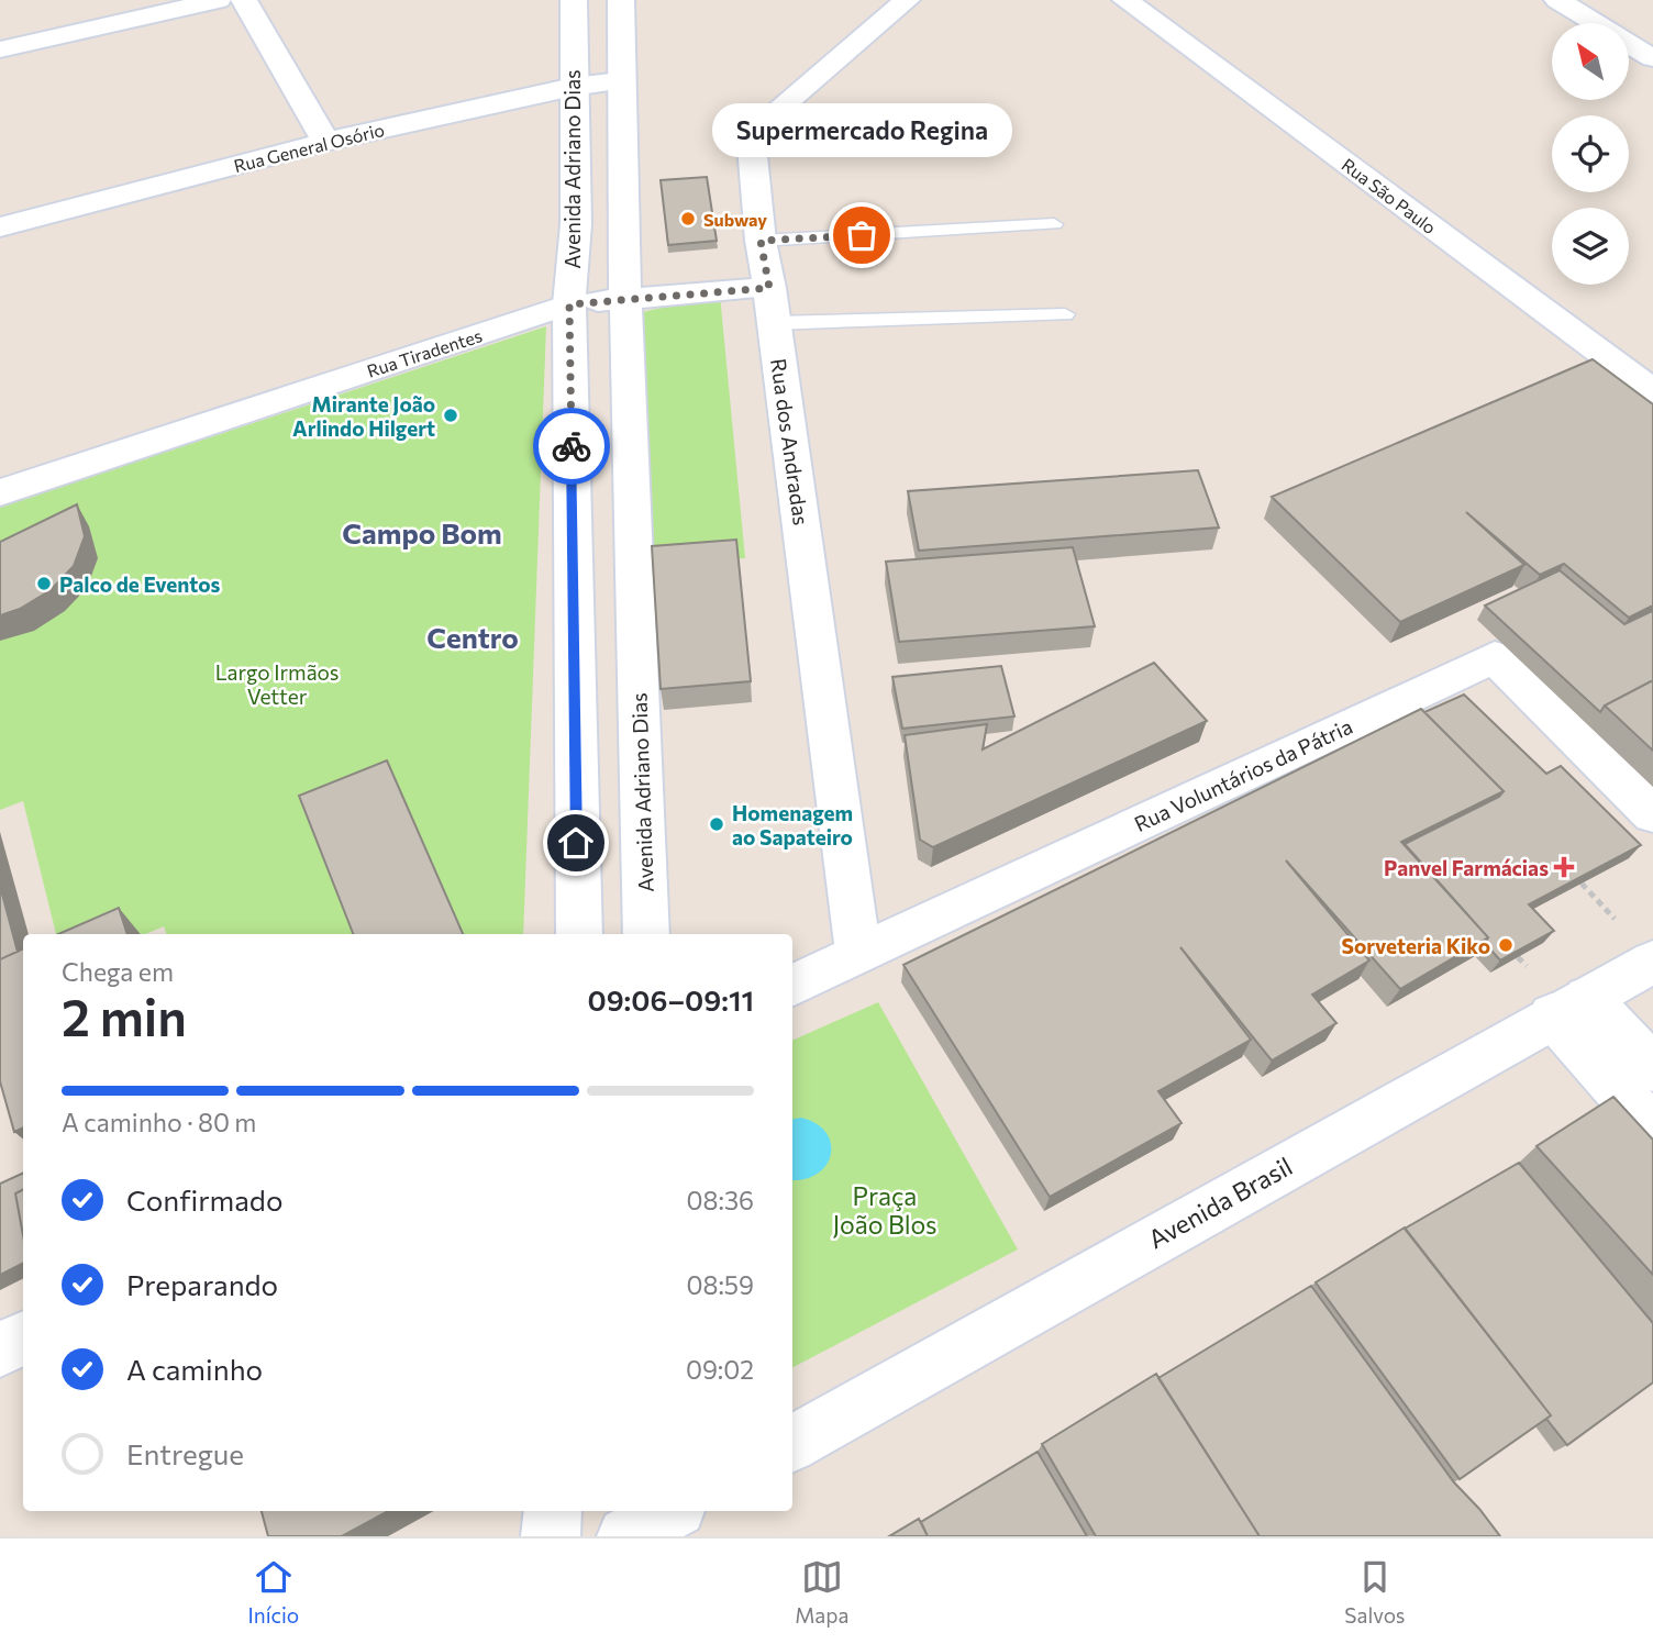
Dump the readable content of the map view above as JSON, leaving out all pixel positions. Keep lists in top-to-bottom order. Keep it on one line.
{"streets":{"street":["Rua General Osório","Avenida Adriano Dias","Rua São Paulo","Rua Tiradentes","Rua dos Andradas","Rua Voluntários da Pátria","Avenida Brasil"]},"crossings":[["Rua General Osório","Avenida Adriano Dias"],["Avenida Adriano Dias","Rua Tiradentes"],["Rua Tiradentes","Rua dos Andradas"],["Rua dos Andradas","Rua Voluntários da Pátria"]],"districts":["Campo Bom","Centro"],"parks":["Largo Irmãos Vetter","Praça João Blos"],"places":{"other":["Subway","Supermercado Regina","Mirante João Arlindo Hilgert","Palco de Eventos","Homenagem ao Sapateiro","Sorveteria Kiko"],"health":["Panvel Farmácias"]},"north":"top left","page":{"bubble":"Supermercado Regina","heading":["2 min","Chega em","09:06–09:11"],"bar":"A caminho · 80 m","list":[["Confirmado","08:36"],["Preparando","08:59"],["A caminho","09:02"],"Entregue"],"tabs":["Início","Mapa","Salvos"]}}
